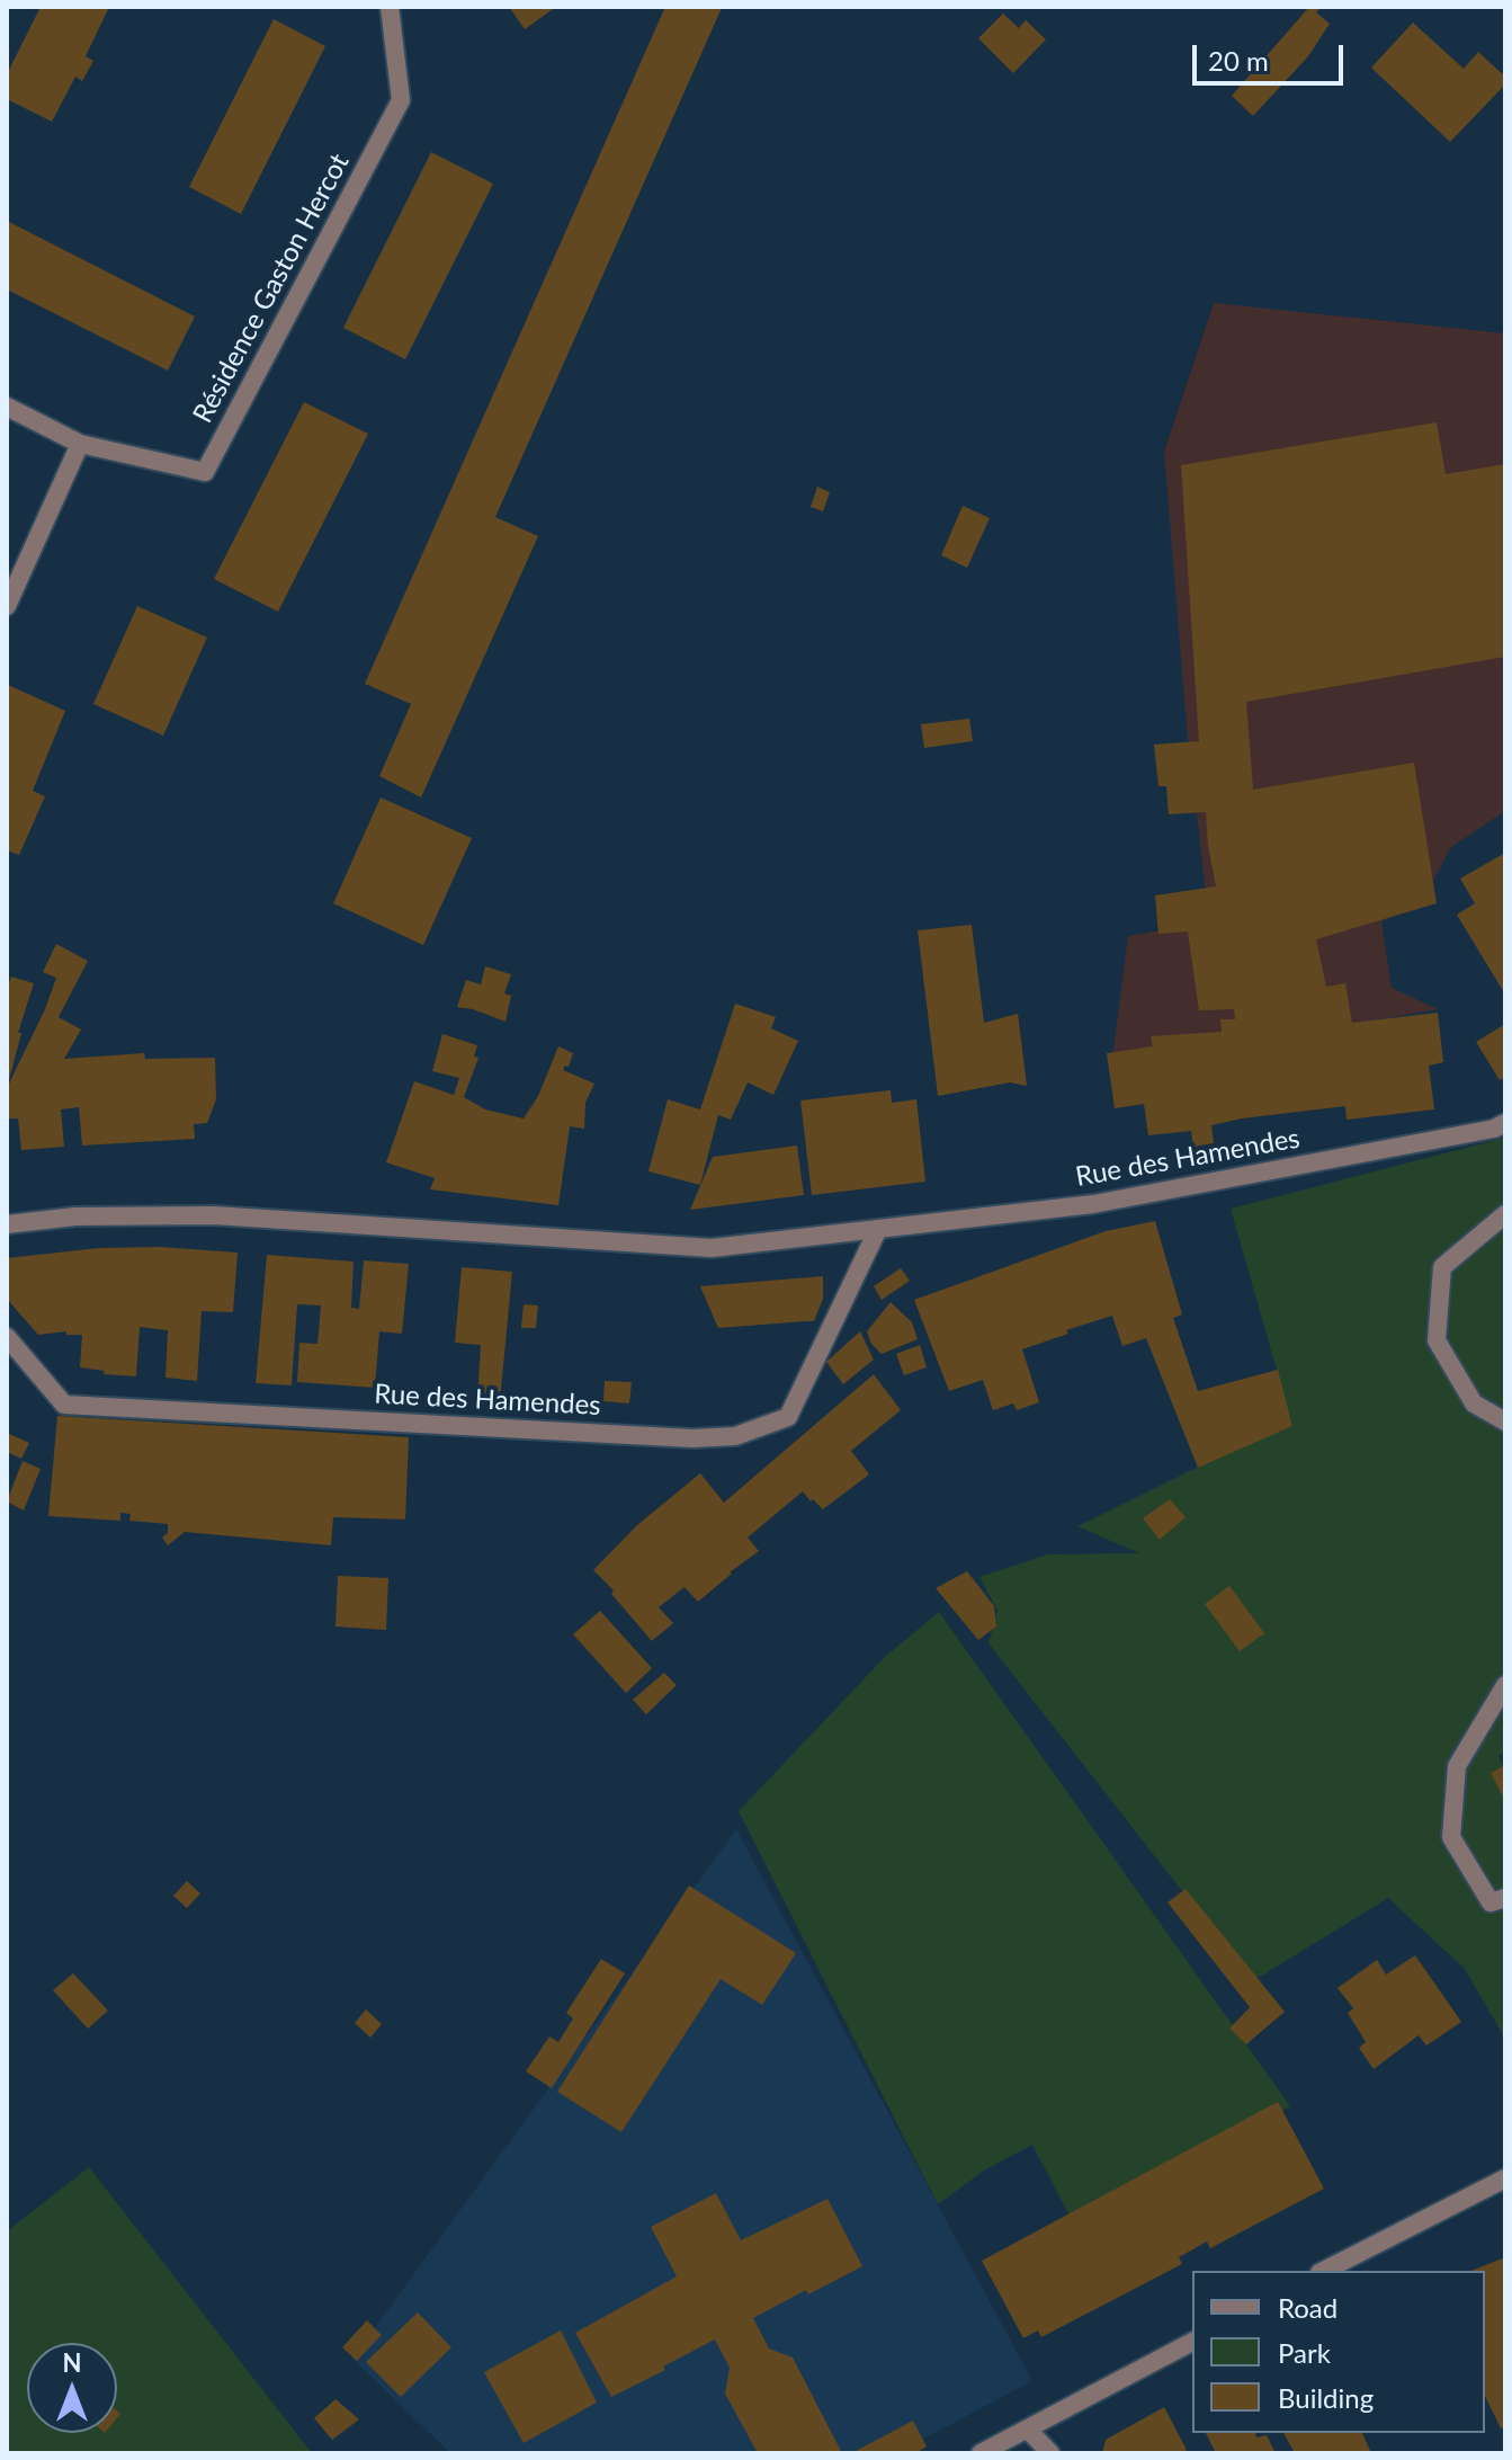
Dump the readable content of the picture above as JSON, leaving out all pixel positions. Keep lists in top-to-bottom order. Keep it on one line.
{"streets":{"street":["Résidence Gaston Hercot","Rue des Hamendes"]},"legend":["Road","Park","Building"],"scale_bar":"20 m","north":"top"}
